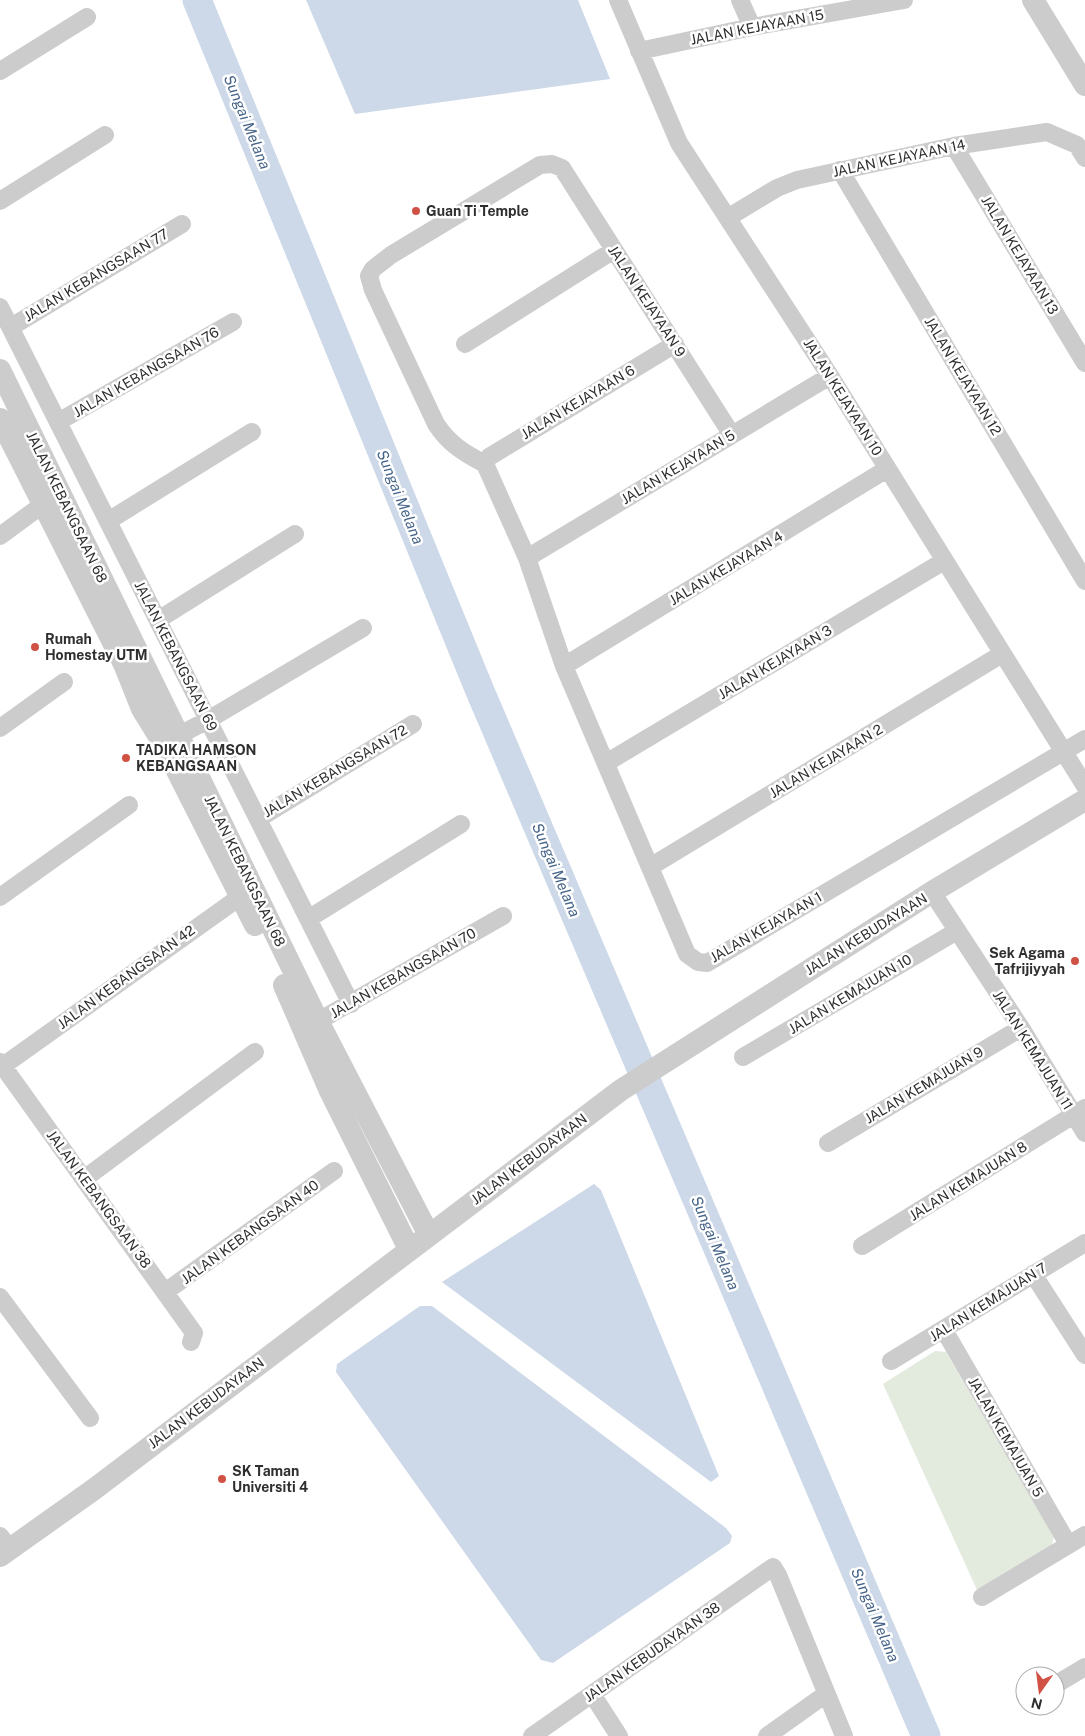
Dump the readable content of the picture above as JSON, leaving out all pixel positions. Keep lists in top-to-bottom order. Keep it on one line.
{"streets":{"street":["JALAN KEJAYAAN 15","JALAN KEJAYAAN 14","JALAN KEJAYAAN 13","JALAN KEBANGSAAN 77","JALAN KEJAYAAN 9","JALAN KEBANGSAAN 76","JALAN KEJAYAAN 12","JALAN KEJAYAAN 10","JALAN KEJAYAAN 6","JALAN KEJAYAAN 5","JALAN KEBANGSAAN 68","JALAN KEJAYAAN 4","JALAN KEBANGSAAN 69","JALAN KEJAYAAN 3","JALAN KEJAYAAN 2","JALAN KEBANGSAAN 72","JALAN KEJAYAAN 1","JALAN KEBUDAYAAN","JALAN KEBANGSAAN 70","JALAN KEBANGSAAN 42","JALAN KEMAJUAN 10","JALAN KEMAJUAN 11","JALAN KEMAJUAN 9","JALAN KEMAJUAN 8","JALAN KEBANGSAAN 38","JALAN KEBANGSAAN 40","JALAN KEMAJUAN 7","JALAN KEMAJUAN 5","JALAN KEBUDAYAAN 38"]},"crossings":[["JALAN KEJAYAAN 15","JALAN KEJAYAAN 10"],["JALAN KEJAYAAN 14","JALAN KEJAYAAN 13"],["JALAN KEJAYAAN 14","JALAN KEJAYAAN 12"],["JALAN KEJAYAAN 14","JALAN KEJAYAAN 10"],["JALAN KEBANGSAAN 77","JALAN KEBANGSAAN 69"],["JALAN KEJAYAAN 9","JALAN KEJAYAAN 6"],["JALAN KEJAYAAN 9","JALAN KEJAYAAN 5"],["JALAN KEBANGSAAN 76","JALAN KEBANGSAAN 69"],["JALAN KEJAYAAN 10","JALAN KEJAYAAN 5"],["JALAN KEJAYAAN 10","JALAN KEJAYAAN 4"],["JALAN KEJAYAAN 10","JALAN KEJAYAAN 3"],["JALAN KEJAYAAN 10","JALAN KEJAYAAN 2"],["JALAN KEJAYAAN 10","JALAN KEJAYAAN 1"],["JALAN KEJAYAAN 5","JALAN KEJAYAAN 1"],["JALAN KEBANGSAAN 68","JALAN KEBUDAYAAN"],["JALAN KEBANGSAAN 68","JALAN KEBANGSAAN 70"],["JALAN KEBANGSAAN 68","JALAN KEBANGSAAN 42"],["JALAN KEJAYAAN 4","JALAN KEJAYAAN 1"],["JALAN KEBANGSAAN 69","JALAN KEBANGSAAN 72"],["JALAN KEBANGSAAN 69","JALAN KEBANGSAAN 70"],["JALAN KEJAYAAN 3","JALAN KEJAYAAN 1"],["JALAN KEJAYAAN 2","JALAN KEJAYAAN 1"],["JALAN KEBUDAYAAN","JALAN KEMAJUAN 11"],["JALAN KEBANGSAAN 42","JALAN KEBANGSAAN 38"],["JALAN KEMAJUAN 10","JALAN KEMAJUAN 11"],["JALAN KEMAJUAN 11","JALAN KEMAJUAN 9"],["JALAN KEMAJUAN 11","JALAN KEMAJUAN 8"],["JALAN KEBANGSAAN 38","JALAN KEBANGSAAN 40"],["JALAN KEMAJUAN 7","JALAN KEMAJUAN 5"]],"water":["Sungai Melana"],"places":["Guan Ti Temple","Rumah Homestay UTM","TADIKA HAMSON KEBANGSAAN","Sek Agama Tafrijiyyah","SK Taman Universiti 4"],"north":"bottom"}
